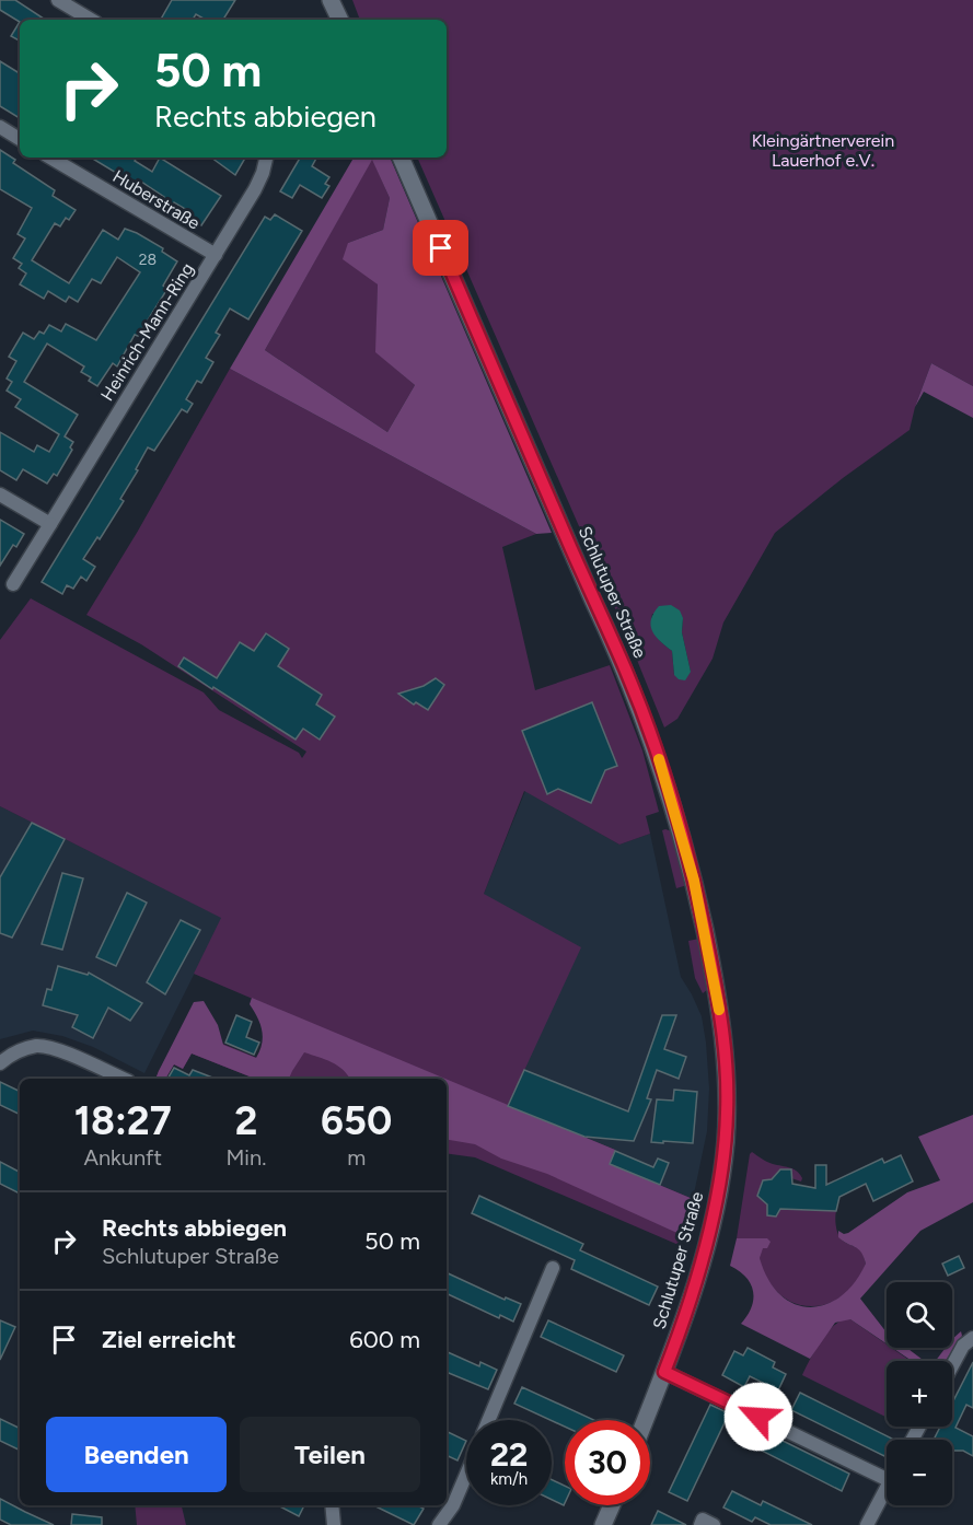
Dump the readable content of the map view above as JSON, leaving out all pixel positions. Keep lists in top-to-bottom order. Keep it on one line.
{"streets":{"main road":["Schlutuper Straße"],"street":["Huberstraße","Heinrich-Mann-Ring"]},"crossings":[["Huberstraße","Heinrich-Mann-Ring"]],"parks":["Kleingärtnerverein Lauerhof e.V."],"house_numbers":["28"],"page":{"turn":["50 m","Rechts abbiegen"],"eta":["18:27","Ankunft","2","Min.","650","m"],"list":[{"name":"Rechts abbiegen","note":"Schlutuper Straße","value":"50 m"},{"name":"Ziel erreicht","value":"600 m"}],"map_buttons":["+","−"],"buttons":["Beenden","Teilen"],"speed":"22 km/h","limit":"30"}}
